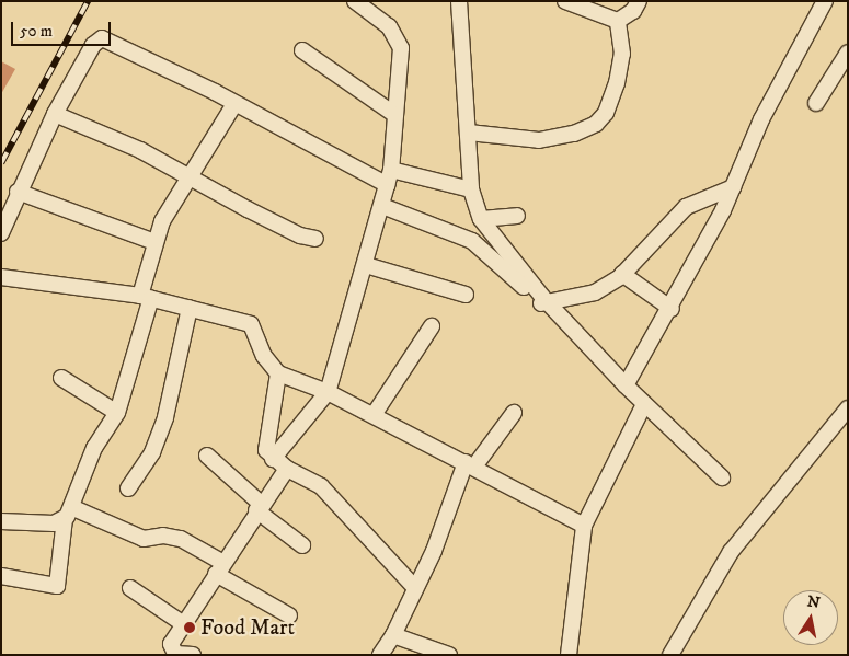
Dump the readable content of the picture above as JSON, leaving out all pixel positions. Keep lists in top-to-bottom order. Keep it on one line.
{"places":["Food Mart"],"scale_bar":"50 m","north":"top"}
